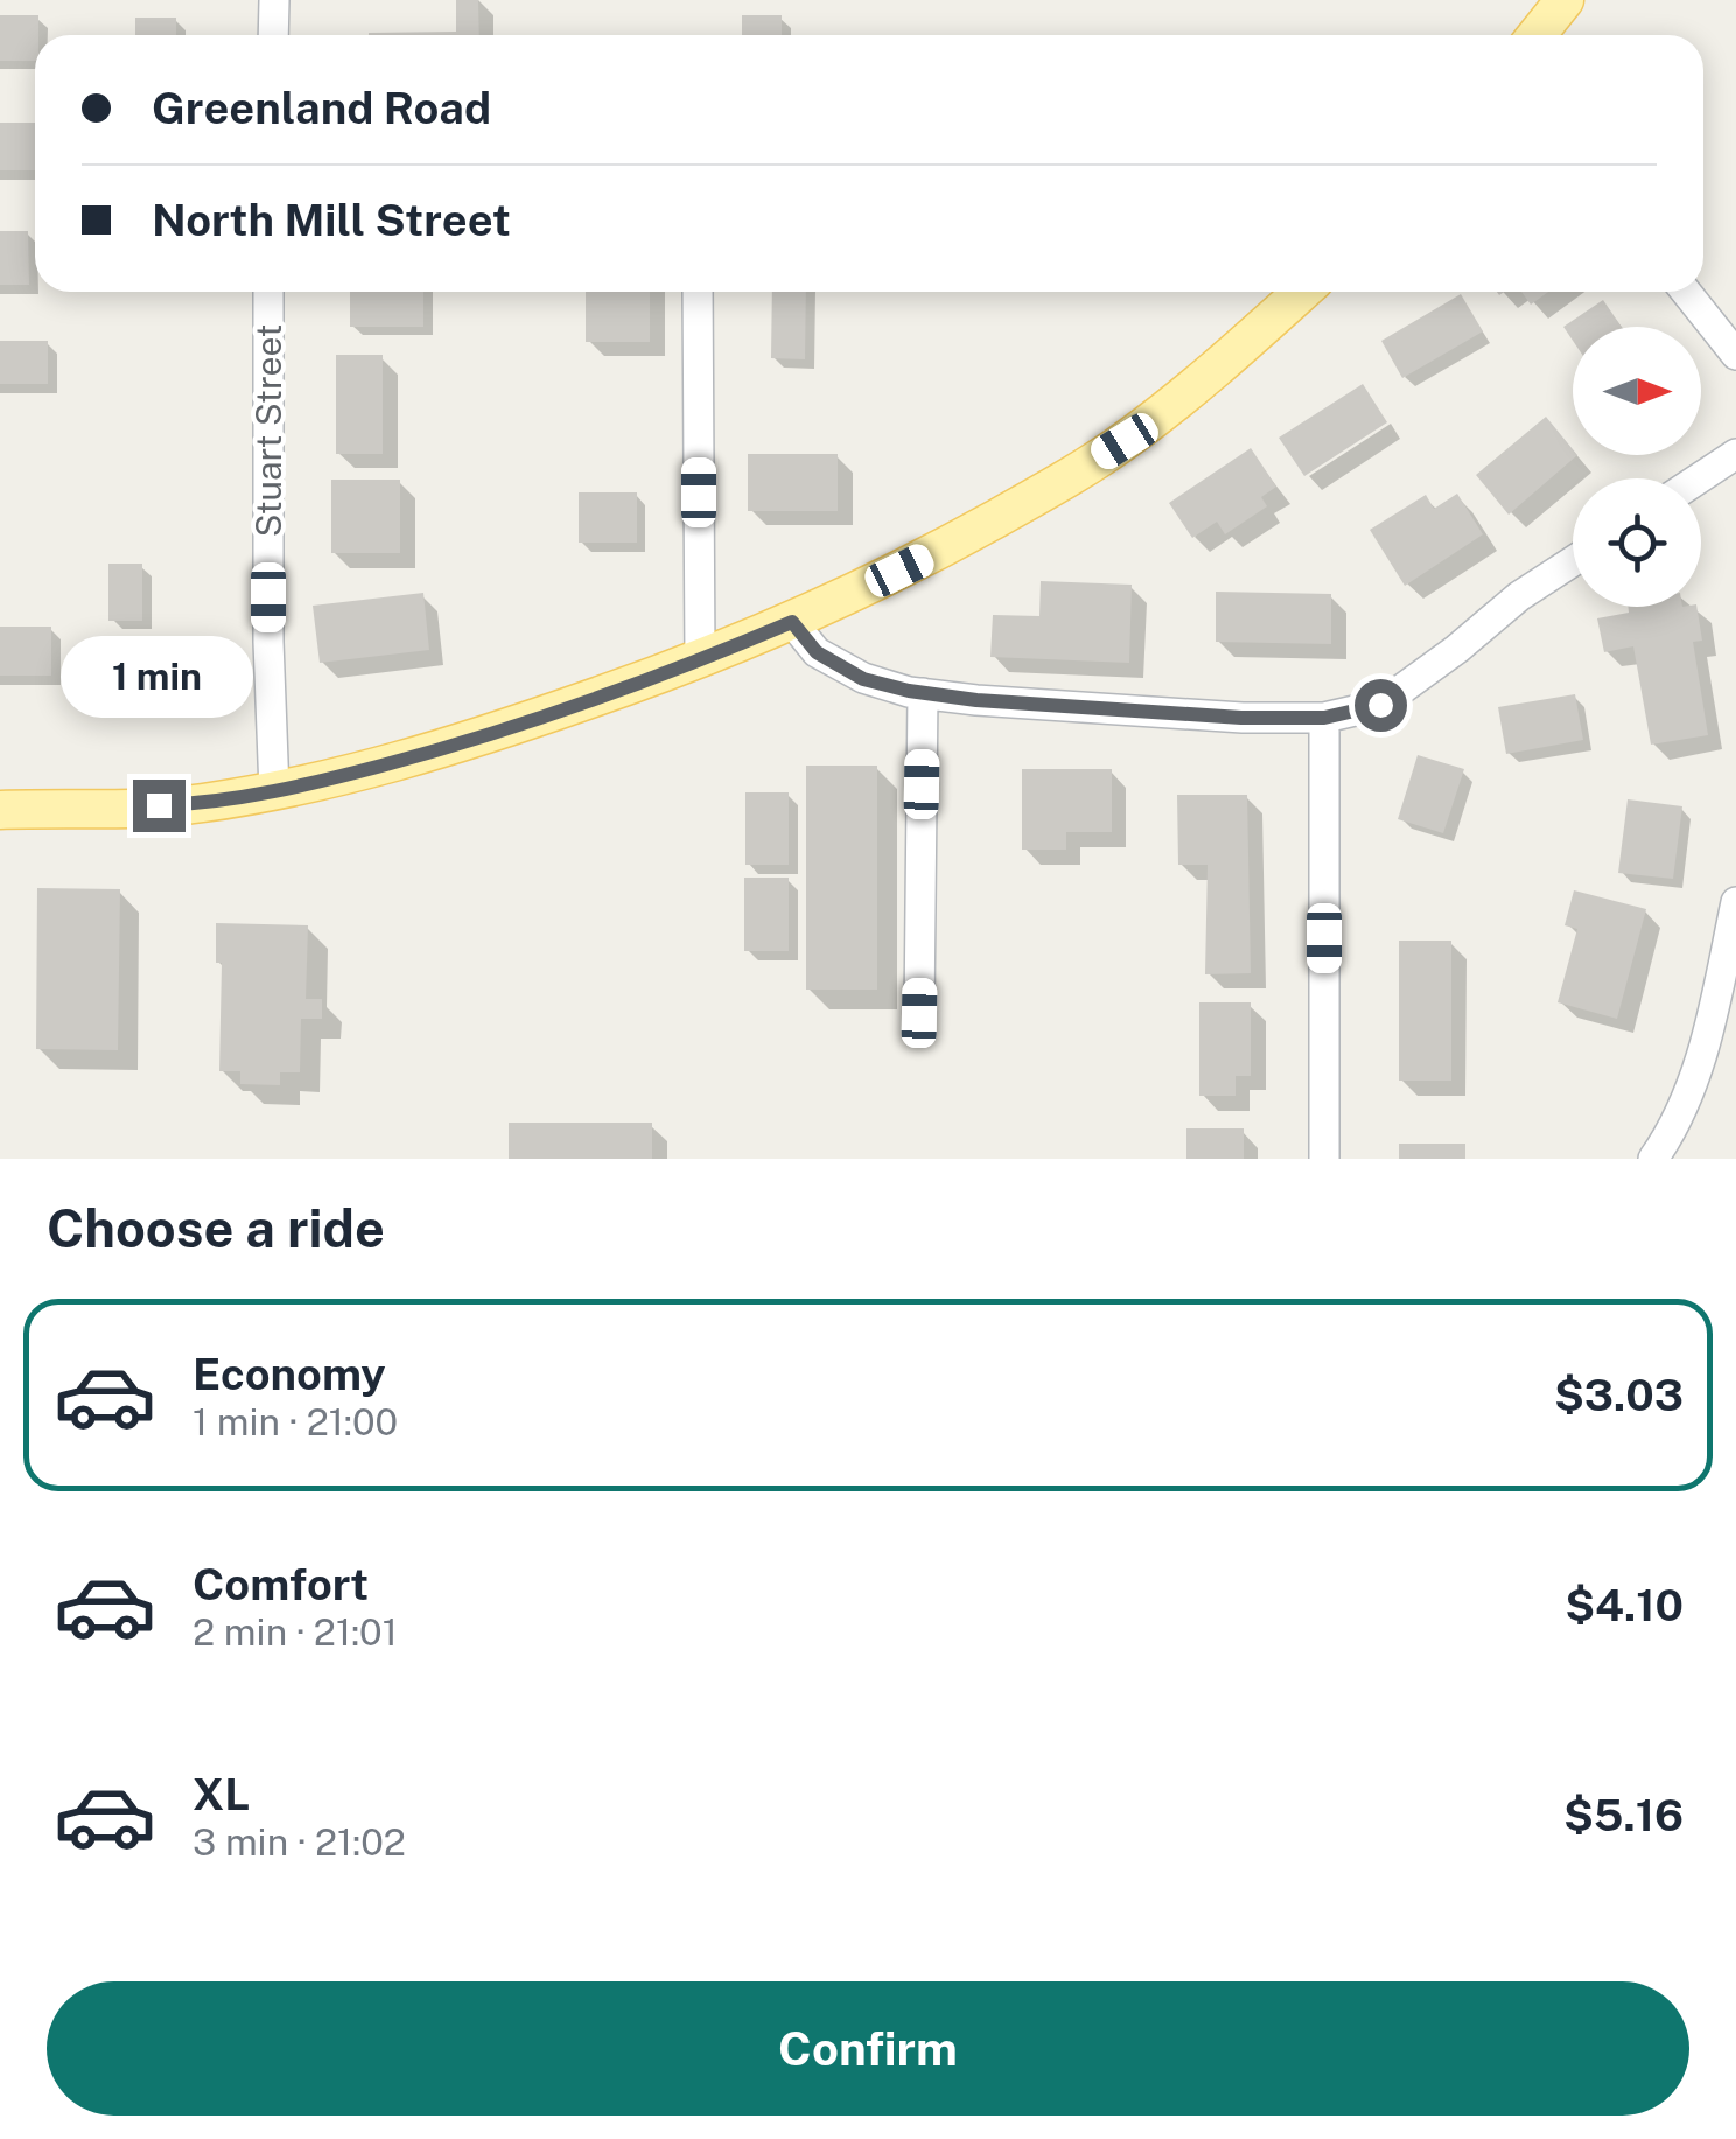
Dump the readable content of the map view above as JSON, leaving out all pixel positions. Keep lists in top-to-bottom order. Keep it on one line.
{"streets":{"street":["Stuart Street"]},"north":"right","page":{"banner":["Greenland Road","North Mill Street"],"bubble":"1 min","heading":"Choose a ride","list":[{"name":"Economy","note":"1 min · 21:00","value":"$3.03"},{"name":"Comfort","note":"2 min · 21:01","value":"$4.10"},{"name":"XL","note":"3 min · 21:02","value":"$5.16"}],"buttons":"Confirm"}}
